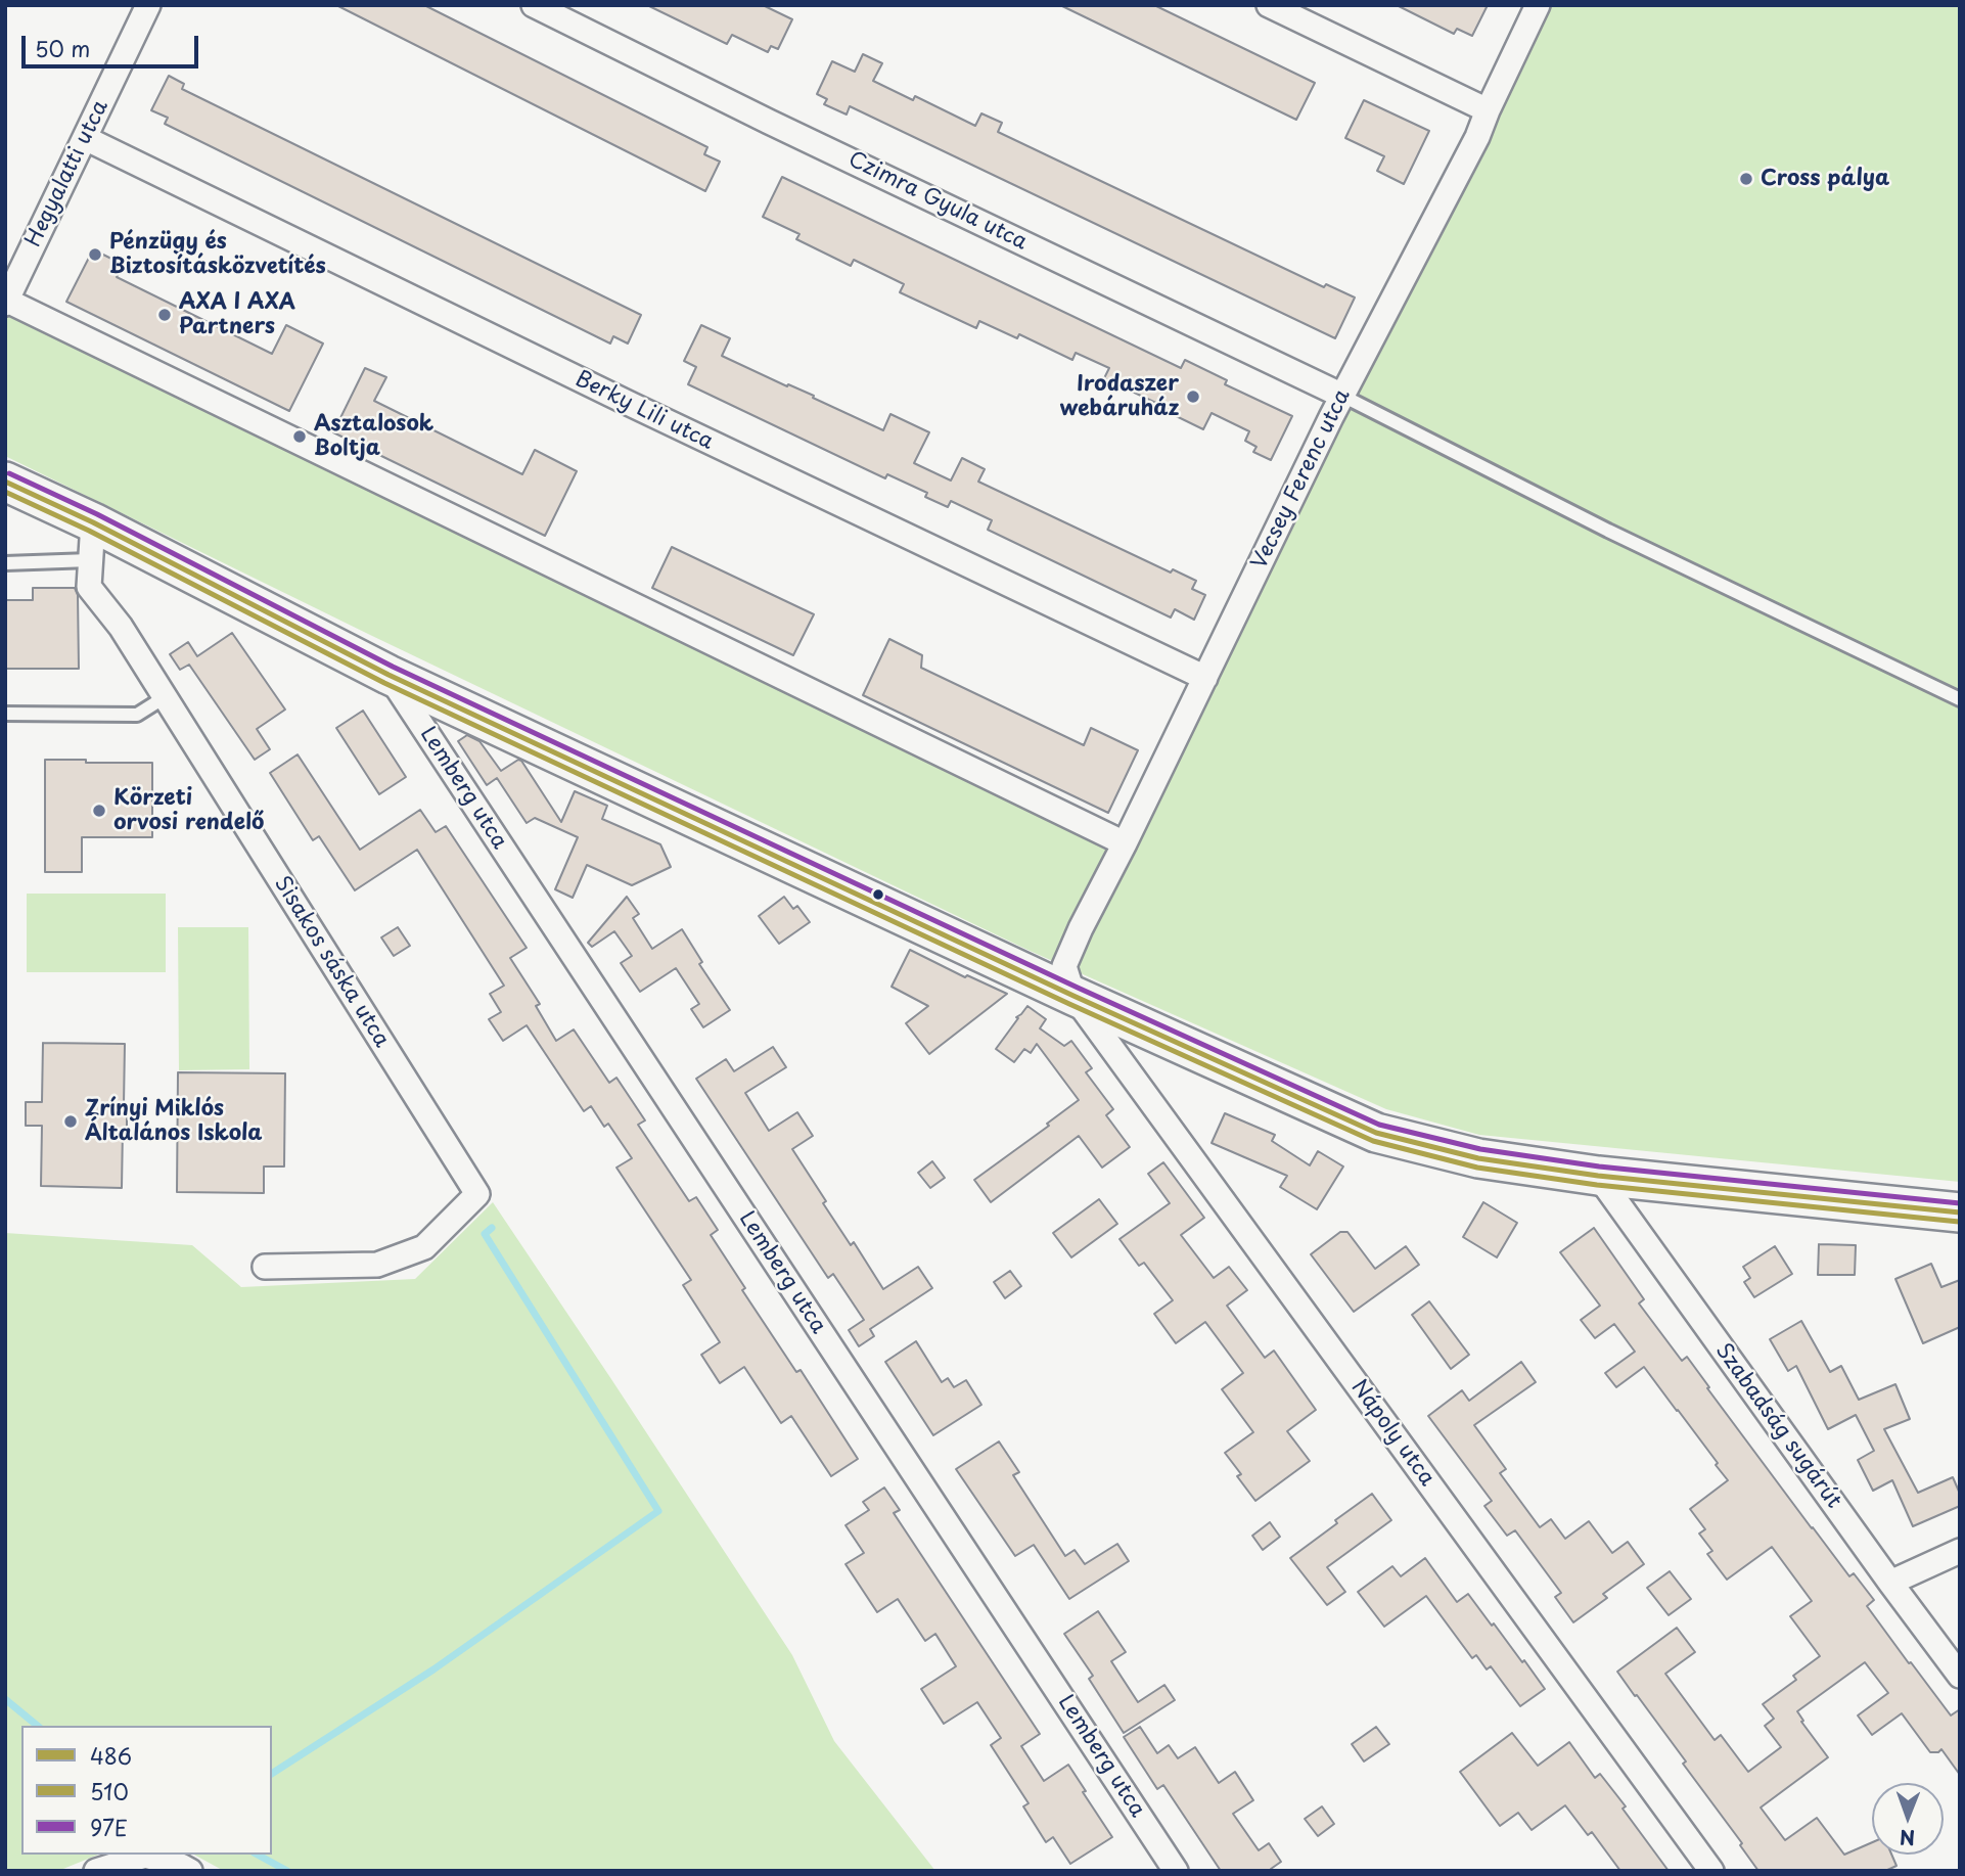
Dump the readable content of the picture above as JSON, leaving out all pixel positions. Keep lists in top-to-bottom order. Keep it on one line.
{"streets":{"street":["Hegyalatti utca","Czimra Gyula utca","Berky Lili utca","Vecsey Ferenc utca","Lemberg utca","Sisakos sáska utca","Szabadság sugárút","Nápoly utca"]},"crossings":[["Hegyalatti utca","Berky Lili utca"],["Czimra Gyula utca","Vecsey Ferenc utca"],["Berky Lili utca","Vecsey Ferenc utca"],["Vecsey Ferenc utca","Nápoly utca"]],"places":["Cross pálya","Pénzügy és Biztosításközvetítés","AXA I AXA Partners","Irodaszer webáruház","Asztalosok Boltja","Körzeti orvosi rendelő","Zrínyi Miklós Általános Iskola"],"lines":["transit line 97E","transit line 486","transit line 510"],"legend":["486","510","97E"],"scale_bar":"50 m","north":"bottom"}
